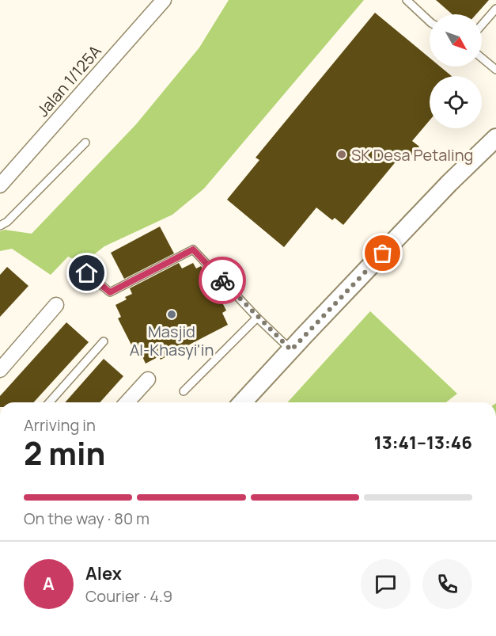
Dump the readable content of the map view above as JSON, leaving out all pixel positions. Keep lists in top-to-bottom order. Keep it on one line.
{"streets":{"street":["Jalan 1/125A"]},"places":["SK Desa Petaling","Masjid Al-Khasyi'in"],"north":"bottom right","page":{"heading":["2 min","Arriving in","13:41–13:46"],"panel":["Alex","Courier · 4.9"],"bar":"On the way · 80 m","round":"A"}}
